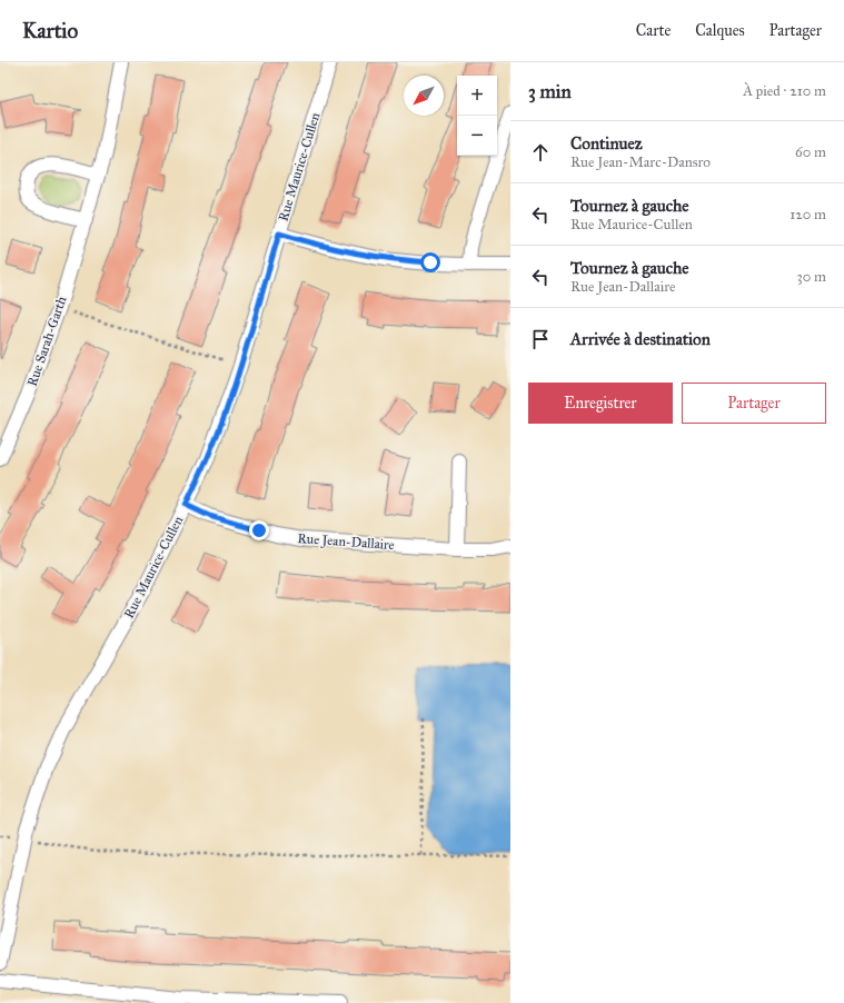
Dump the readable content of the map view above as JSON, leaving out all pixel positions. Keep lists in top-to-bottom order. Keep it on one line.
{"streets":{"street":["Rue Maurice-Cullen","Rue Sarah-Garth","Rue Jean-Dallaire"]},"crossings":[["Rue Maurice-Cullen","Rue Jean-Dallaire"]],"north":"bottom left","page":{"header":"Kartio","nav":["Carte","Calques","Partager"],"heading":["3 min","À pied · 210 m"],"map_buttons":["+","−"],"list":[["Continuez","Rue Jean-Marc-Dansro","60 m"],["Tournez à gauche","Rue Maurice-Cullen","120 m"],["Tournez à gauche","Rue Jean-Dallaire","30 m"],"Arrivée à destination"],"buttons":["Enregistrer","Partager"]}}
